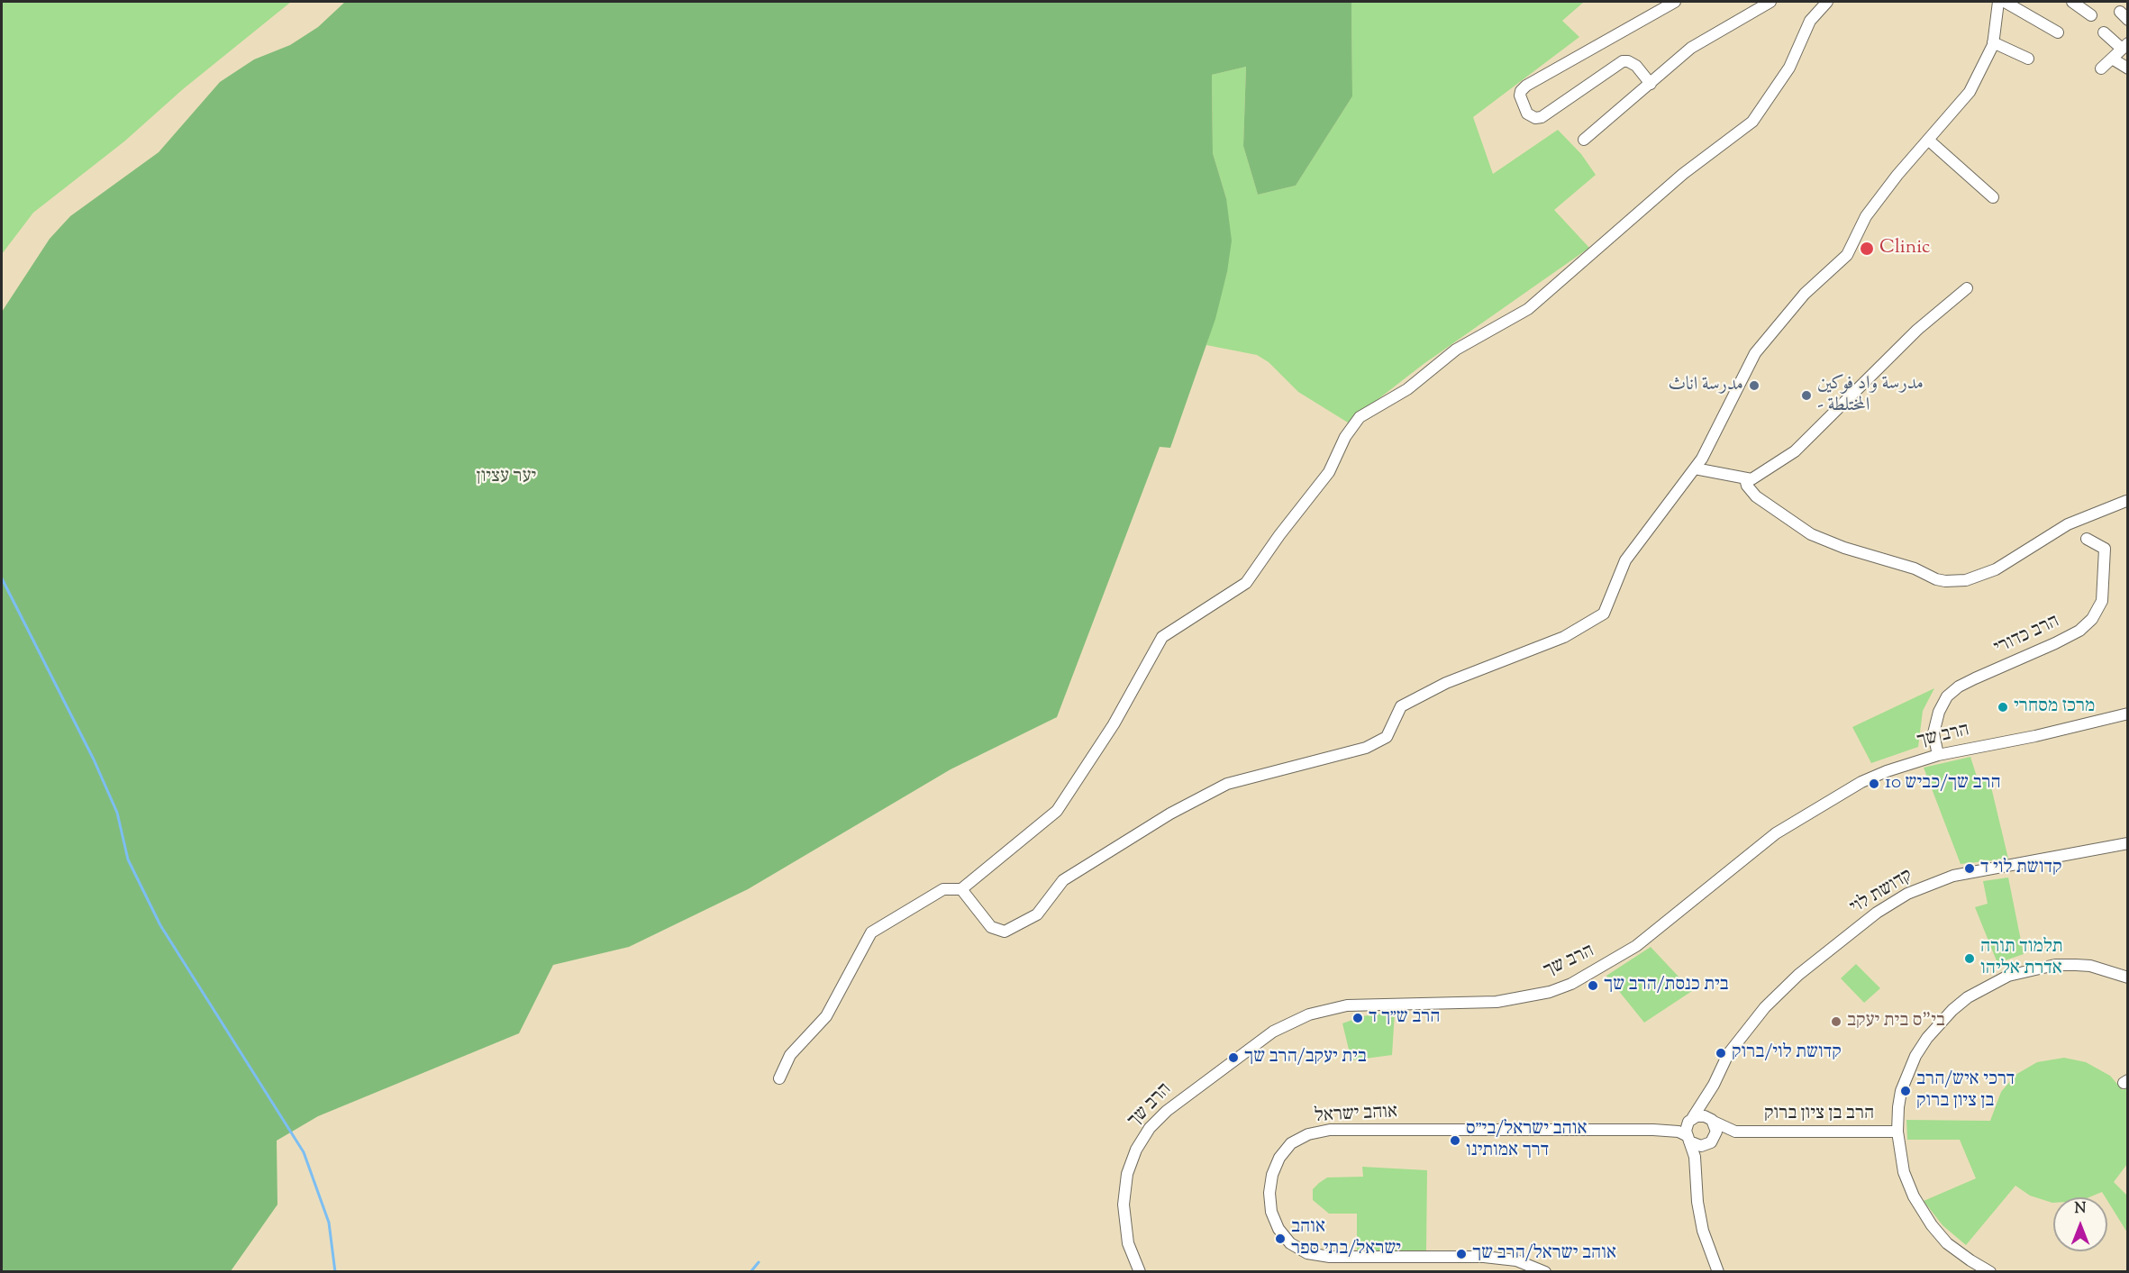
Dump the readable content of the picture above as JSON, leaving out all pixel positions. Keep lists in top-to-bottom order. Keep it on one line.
{"streets":{"street":["הרב כדורי","הרב שך","קדושת לוי","הרב בן ציון ברוק","אוהב ישראל"]},"crossings":[["הרב כדורי","הרב שך"],["קדושת לוי","הרב בן ציון ברוק"],["קדושת לוי","אוהב ישראל"],["הרב בן ציון ברוק","אוהב ישראל"]],"parks":["יער עציון"],"places":["Clinic","مدرسة اناث","مدرسة واد فوكين - المختلطة","מרכז מסחרי","הרב שך/כביש 10","קדושת לוי ד","תלמוד תורה אדרת אליהו","בית כנסת/הרב שך","הרב ש״ך ד","בי\"ס בית יעקב","קדושת לוי/ברוק","בית יעקב/הרב שך","דרכי איש/הרב בן ציון ברוק","אוהב ישראל/בי״ס דרך אמותינו","אוהב ישראל/בתי ספר","אוהב ישראל/הרב שך"],"north":"top"}
